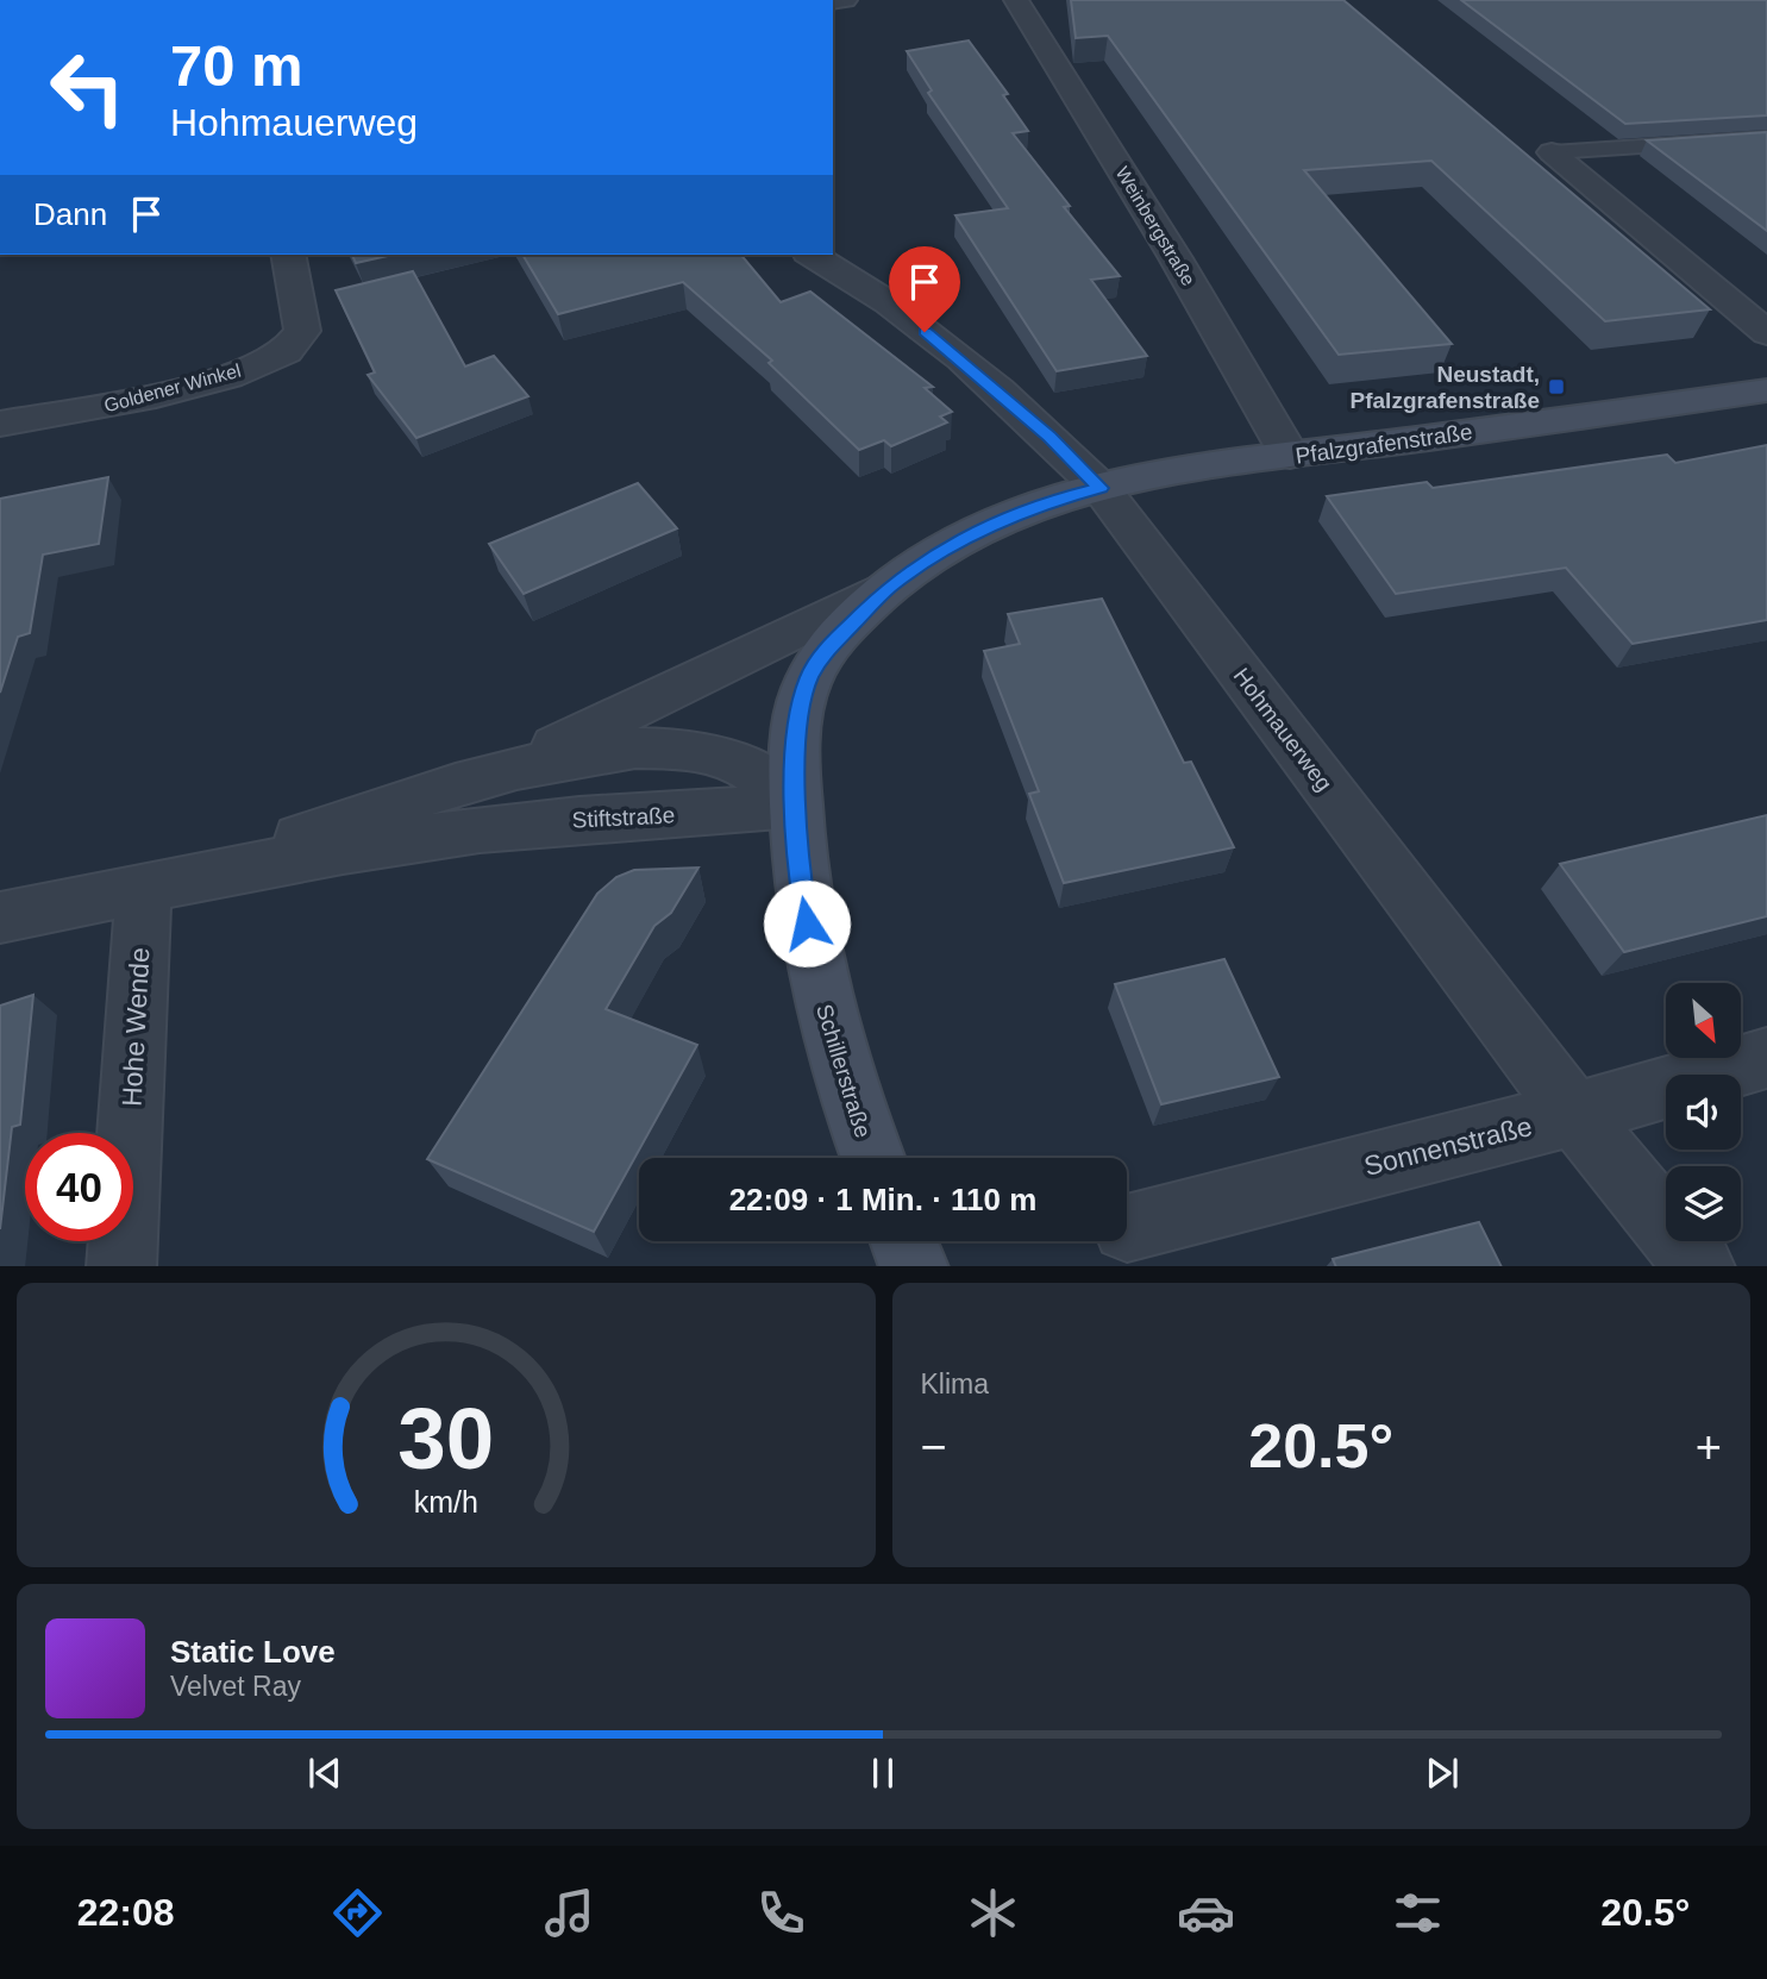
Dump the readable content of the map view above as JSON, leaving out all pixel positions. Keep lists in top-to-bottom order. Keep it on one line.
{"streets":{"street":["Weinbergstraße","Goldener Winkel","Pfalzgrafenstraße","Hohmauerweg","Stiftstraße","Hohe Wende","Schillerstraße","Sonnenstraße"]},"crossings":[["Weinbergstraße","Pfalzgrafenstraße"],["Pfalzgrafenstraße","Hohmauerweg"],["Pfalzgrafenstraße","Schillerstraße"],["Hohmauerweg","Schillerstraße"],["Hohmauerweg","Sonnenstraße"],["Stiftstraße","Hohe Wende"],["Stiftstraße","Schillerstraße"]],"places":{"transit":["Neustadt, Pfalzgrafenstraße"]},"north":"bottom right","page":{"turn":["70 m","Hohmauerweg"],"then":"Dann","limit":"40","trip":"22:09 · 1 Min. · 110 m","tile":"Klima","heat":["−","20.5°","+"],"song":["Static Love","Velvet Ray"],"tabs":["22:08","20.5°"],"gauge":["30","km/h"]}}
